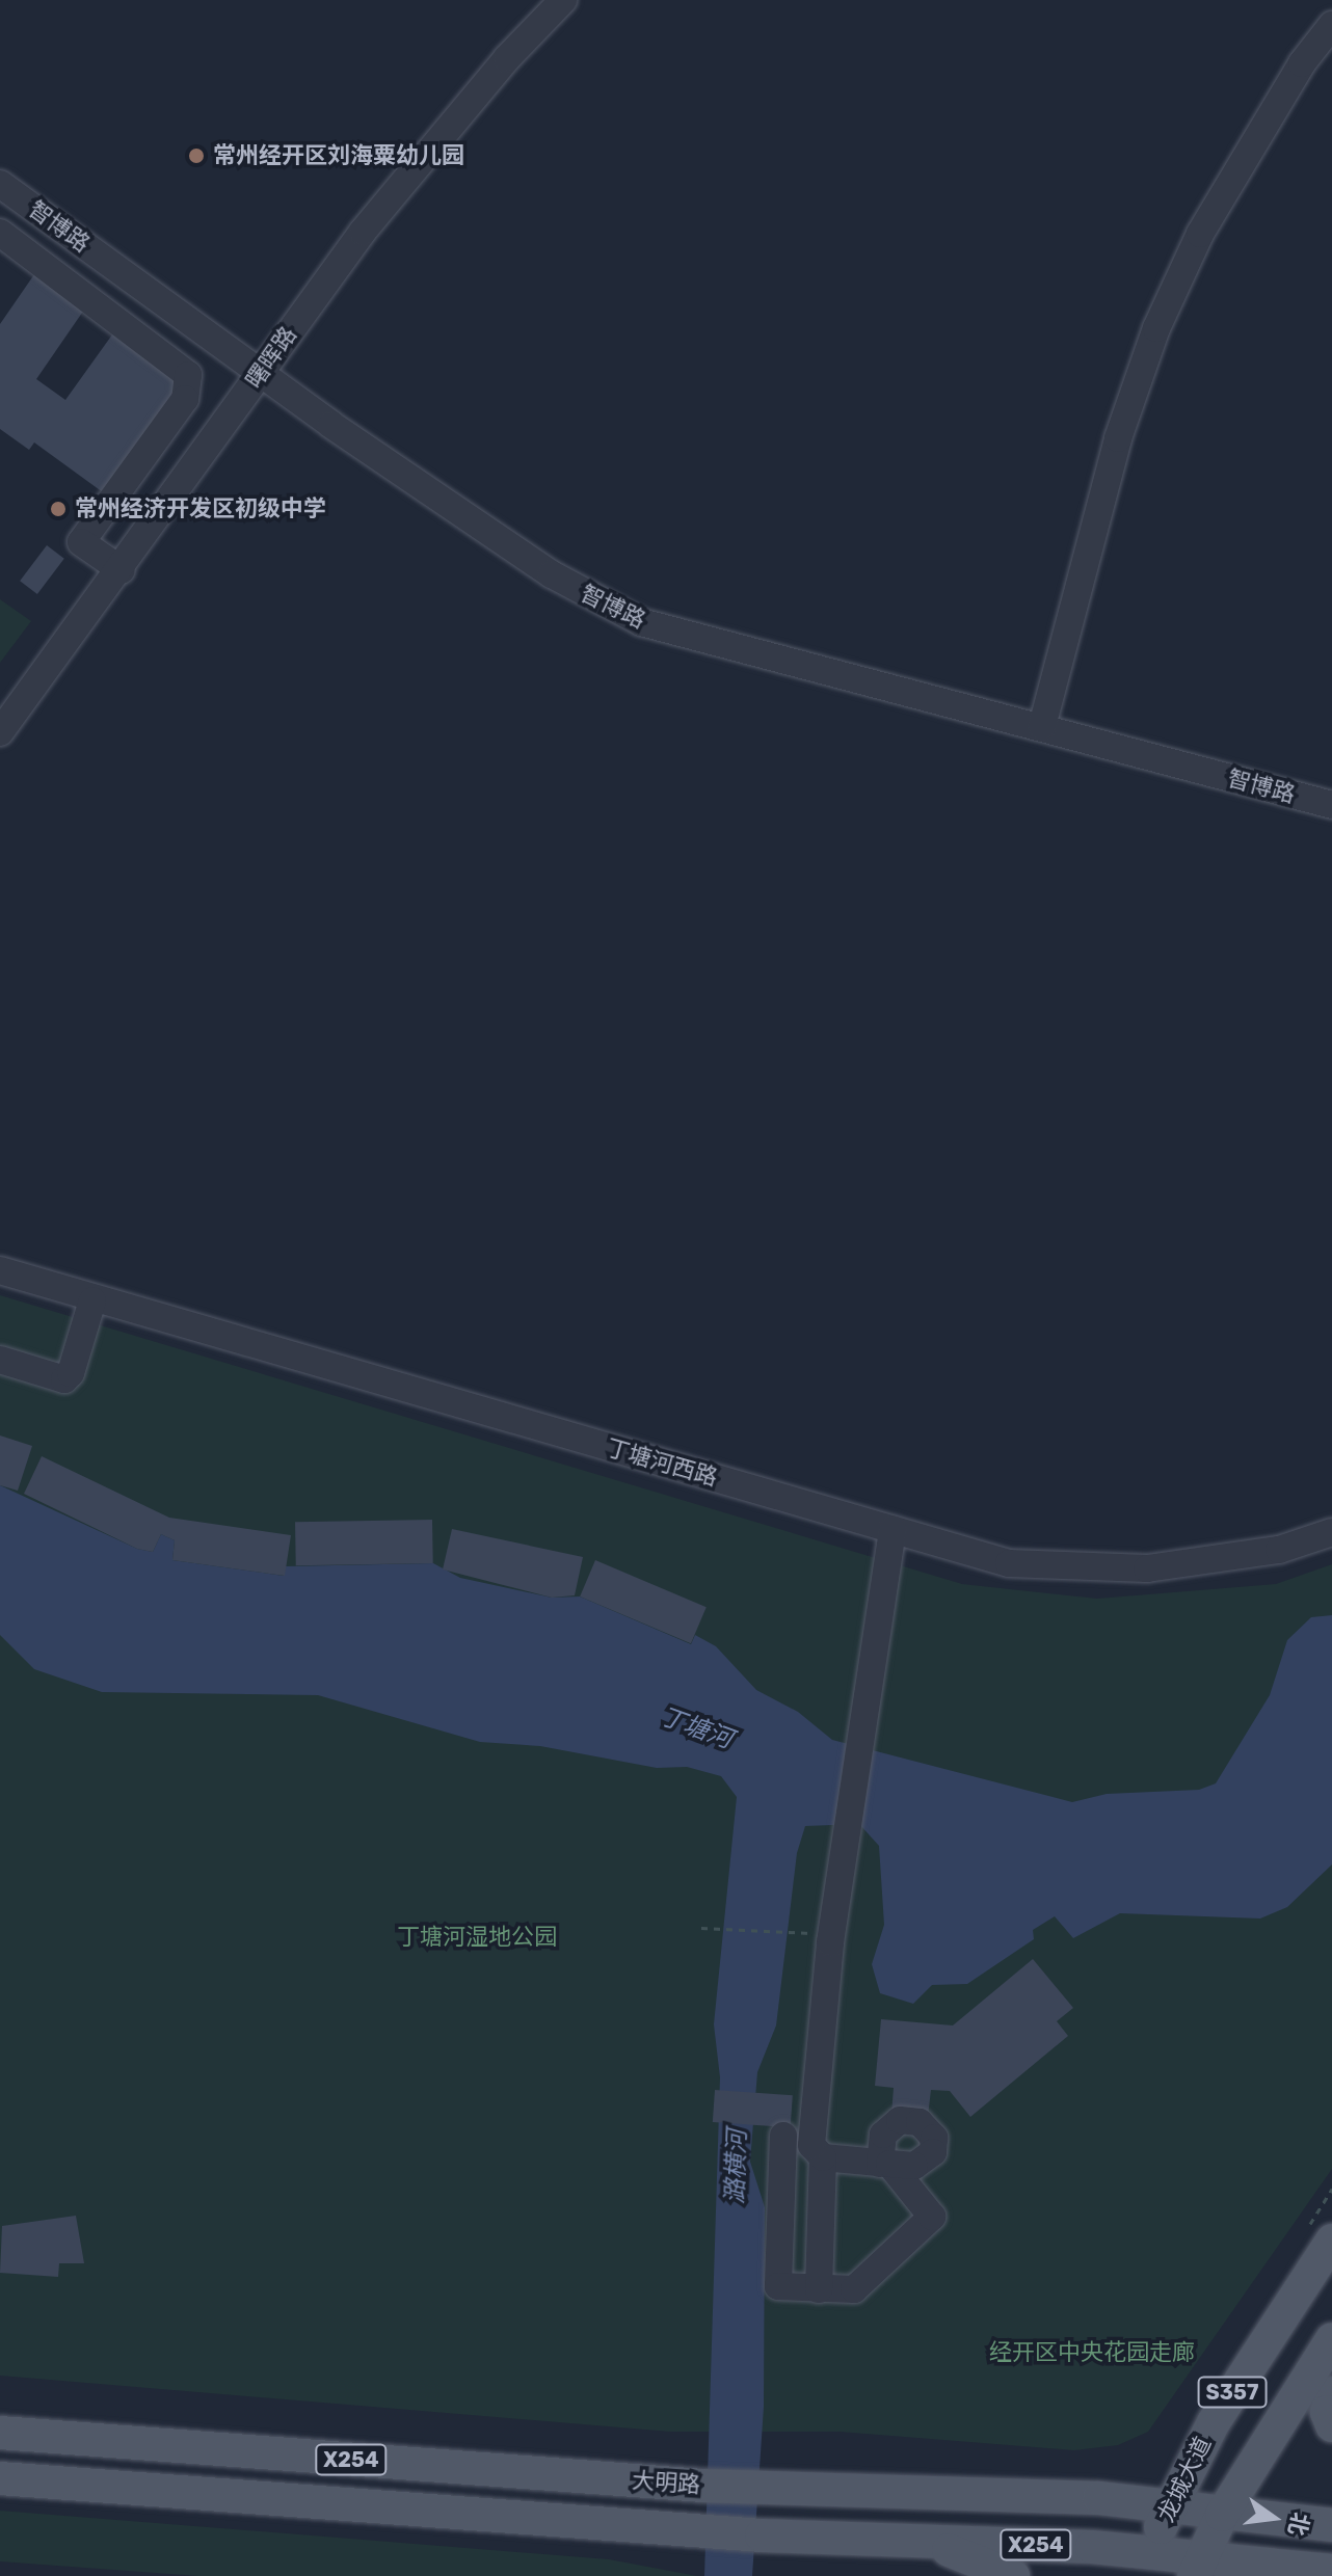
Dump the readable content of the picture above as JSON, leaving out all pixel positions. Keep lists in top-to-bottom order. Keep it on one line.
{"streets":{"main road":["S357","X254","龙城大道","大明路"],"street":["智博路","曙晖路","丁塘河西路"]},"crossings":[["智博路","曙晖路"],["S357","大明路"],["龙城大道","大明路"]],"water":["丁塘河","潞横河"],"parks":["丁塘河湿地公园","经开区中央花园走廊"],"places":["常州经开区刘海粟幼儿园","常州经济开发区初级中学"],"north":"right"}
